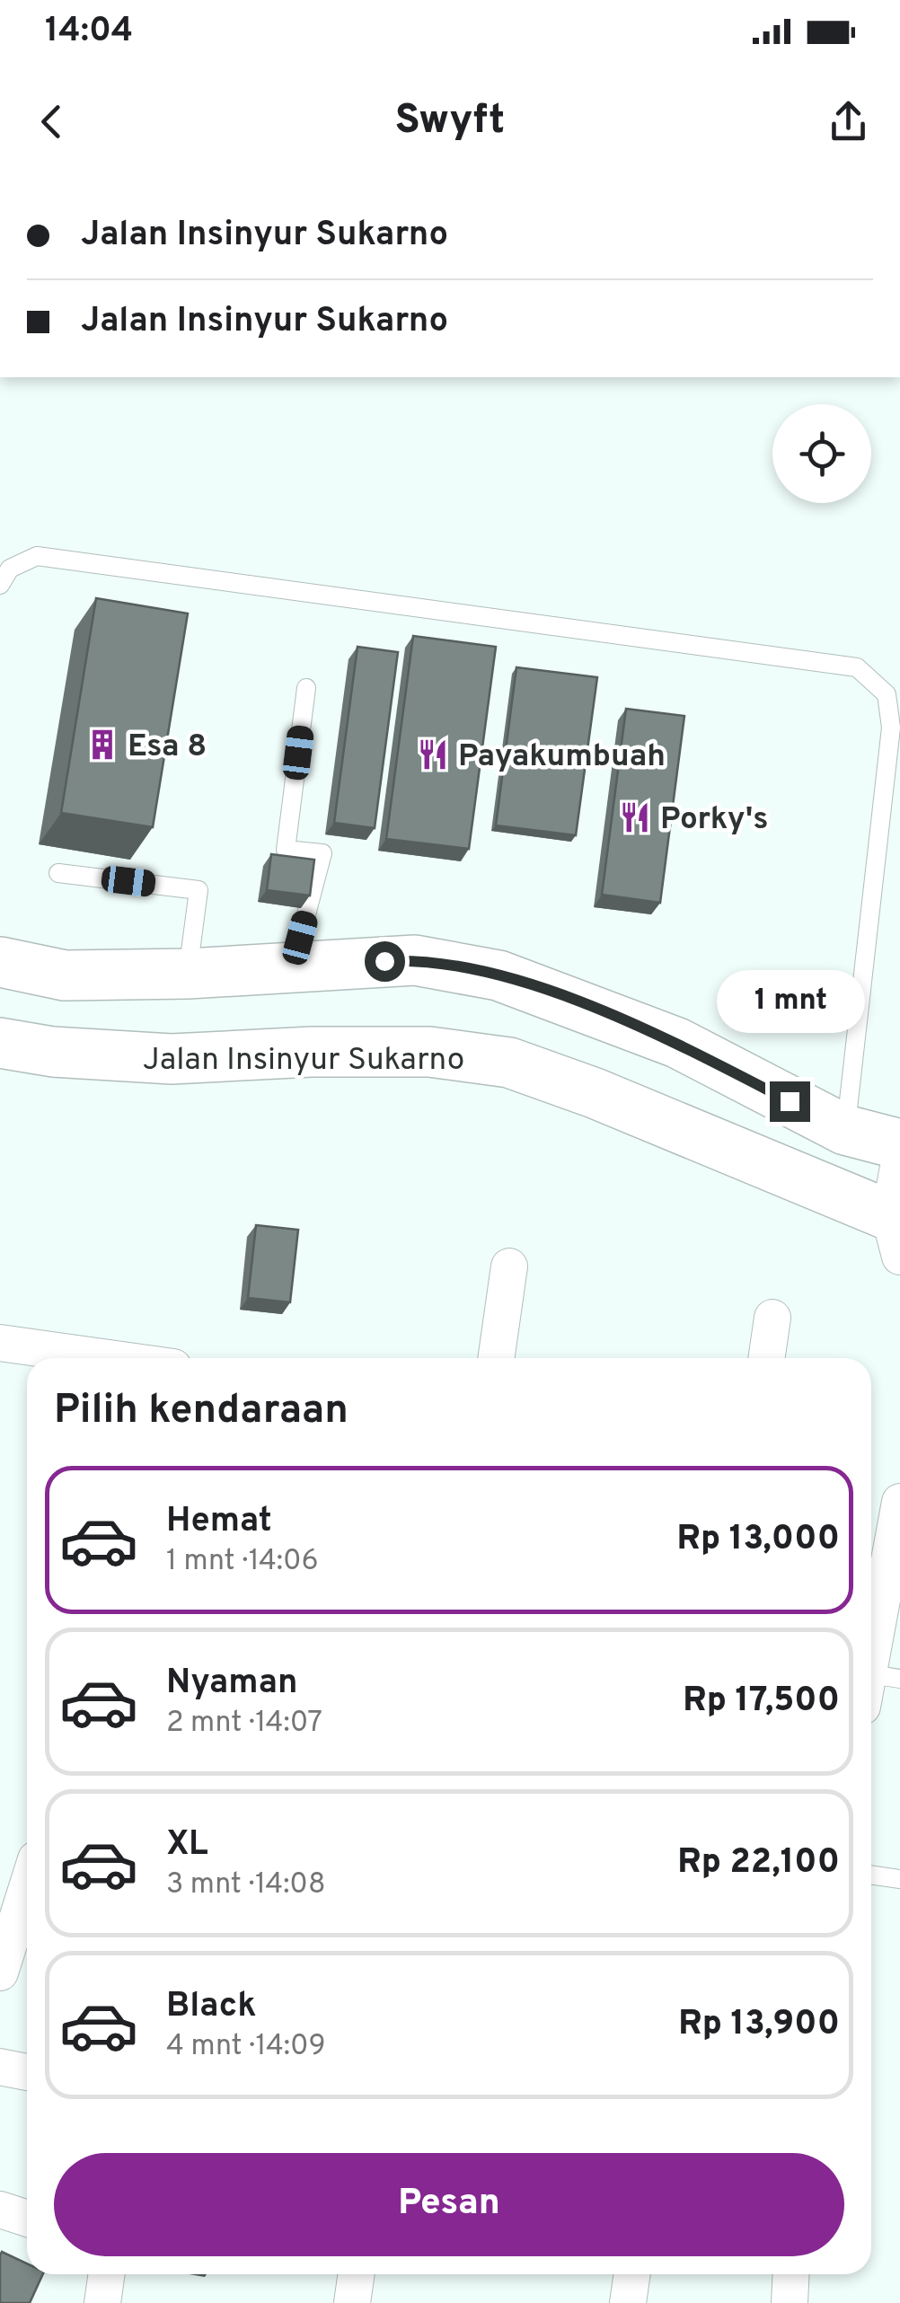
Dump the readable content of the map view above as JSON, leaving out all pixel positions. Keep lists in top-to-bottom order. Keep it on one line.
{"streets":{"main road":["Jalan Insinyur Sukarno"]},"places":{"building":["Esa 8"],"restaurant":["Payakumbuah","Porky's"]},"page":{"status":"14:04","header":"Swyft","banner":["Jalan Insinyur Sukarno","Jalan Insinyur Sukarno"],"bubble":"1 mnt","heading":"Pilih kendaraan","list":[{"name":"Hemat","note":"1 mnt · 14:06","value":"Rp 13,000"},{"name":"Nyaman","note":"2 mnt · 14:07","value":"Rp 17,500"},{"name":"XL","note":"3 mnt · 14:08","value":"Rp 22,100"},{"name":"Black","note":"4 mnt · 14:09","value":"Rp 13,900"}],"buttons":"Pesan"}}
